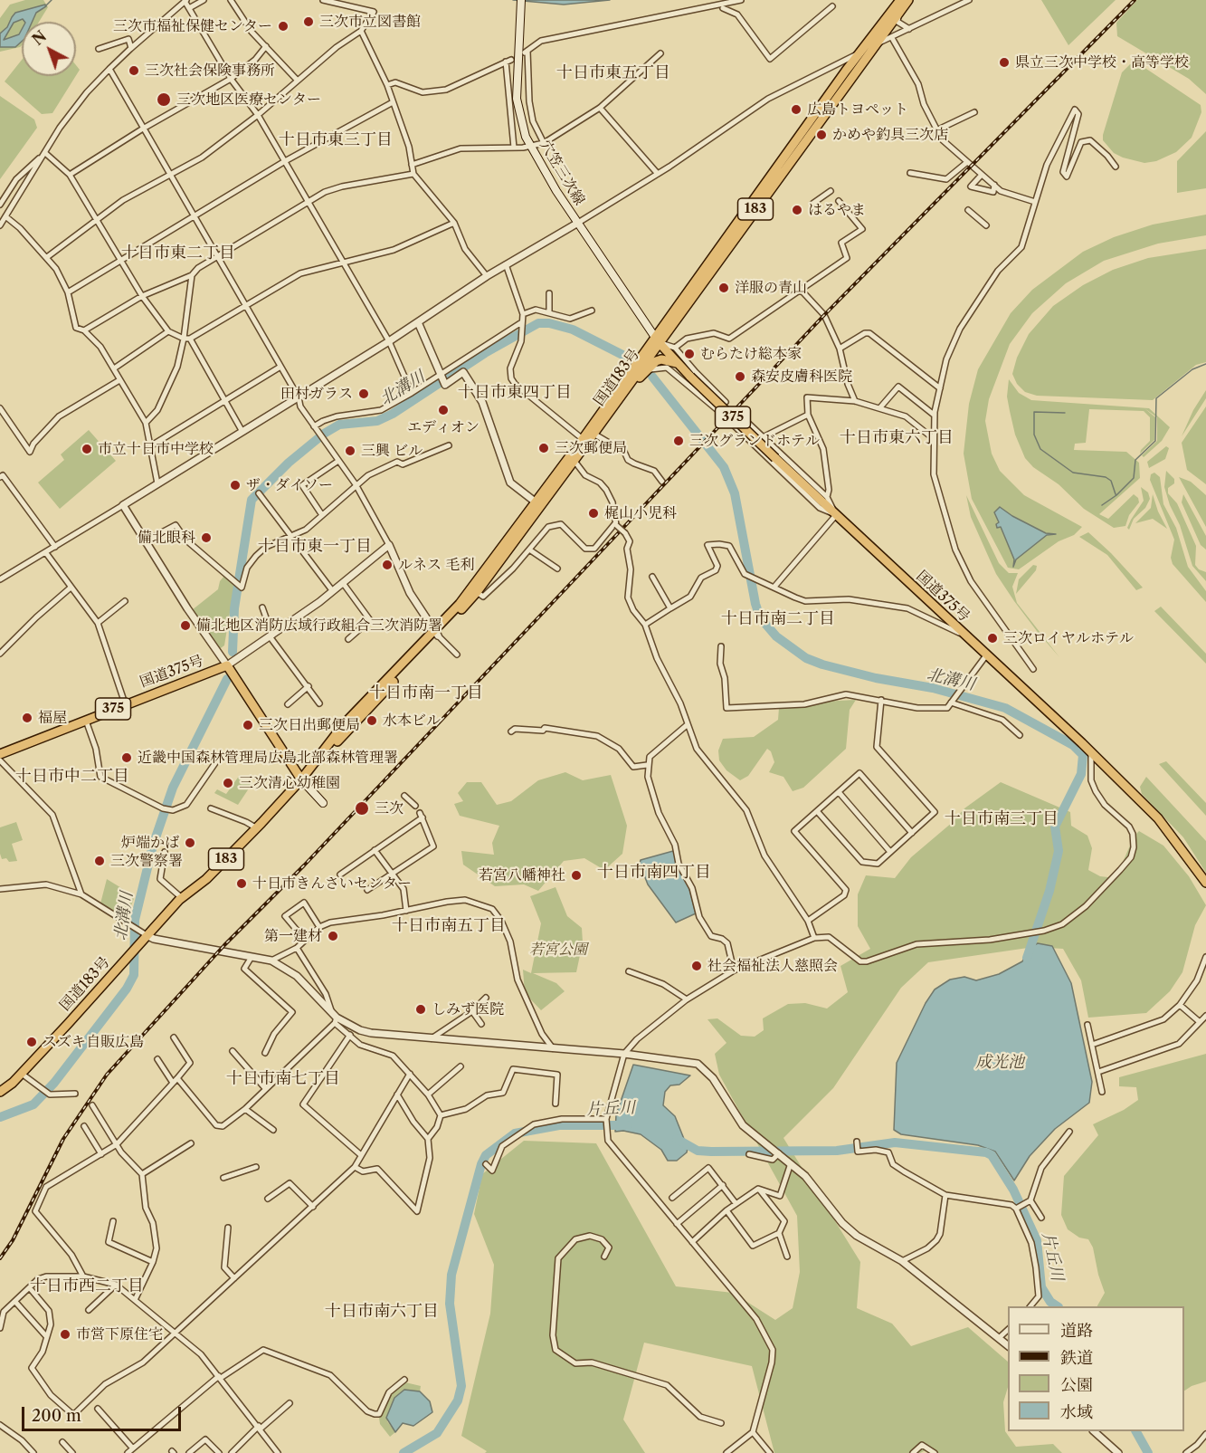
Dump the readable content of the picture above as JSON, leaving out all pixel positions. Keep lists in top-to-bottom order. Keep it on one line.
{"streets":{"highway":["183","国道183号","375","国道375号"],"main road":["穴笠三次線"]},"crossings":[["穴笠三次線","国道183号"],["穴笠三次線","国道375号"],["国道183号","国道375号"]],"districts":["十日市東五丁目","十日市東三丁目","十日市東二丁目","十日市東四丁目","十日市東六丁目","十日市東一丁目","十日市南二丁目","十日市南一丁目","十日市中二丁目","十日市南三丁目","十日市南四丁目","十日市南五丁目","十日市南七丁目","十日市西二丁目","十日市南六丁目"],"water":["北溝川","成光池","片丘川"],"parks":["若宮公園"],"places":["三次市立図書館","三次市福祉保健センター","県立三次中学校・高等学校","三次社会保険事務所","三次地区医療センター","広島トヨペット","かめや釣具三次店","はるやま","洋服の青山","むらたけ総本家","森安皮膚科医院","田村ガラス","エディオン","三次グランドホテル","三次郵便局","市立十日市中学校","三興 ビル","ザ・ダイソー","梶山小児科","備北眼科","ルネス 毛利","備北地区消防広域行政組合三次消防署","三次ロイヤルホテル","福屋","水本ビル","三次日出郵便局","近畿中国森林管理局広島北部森林管理署","三次清心幼稚園","三次","炉端かば","三次警察署","若宮八幡神社","十日市きんさいセンター","第一建材","社会福祉法人慈照会","しみず医院","スズキ自販広島","市営下原住宅"],"legend":["道路","鉄道","公園","水域"],"scale_bar":"200 m","north":"top left"}
